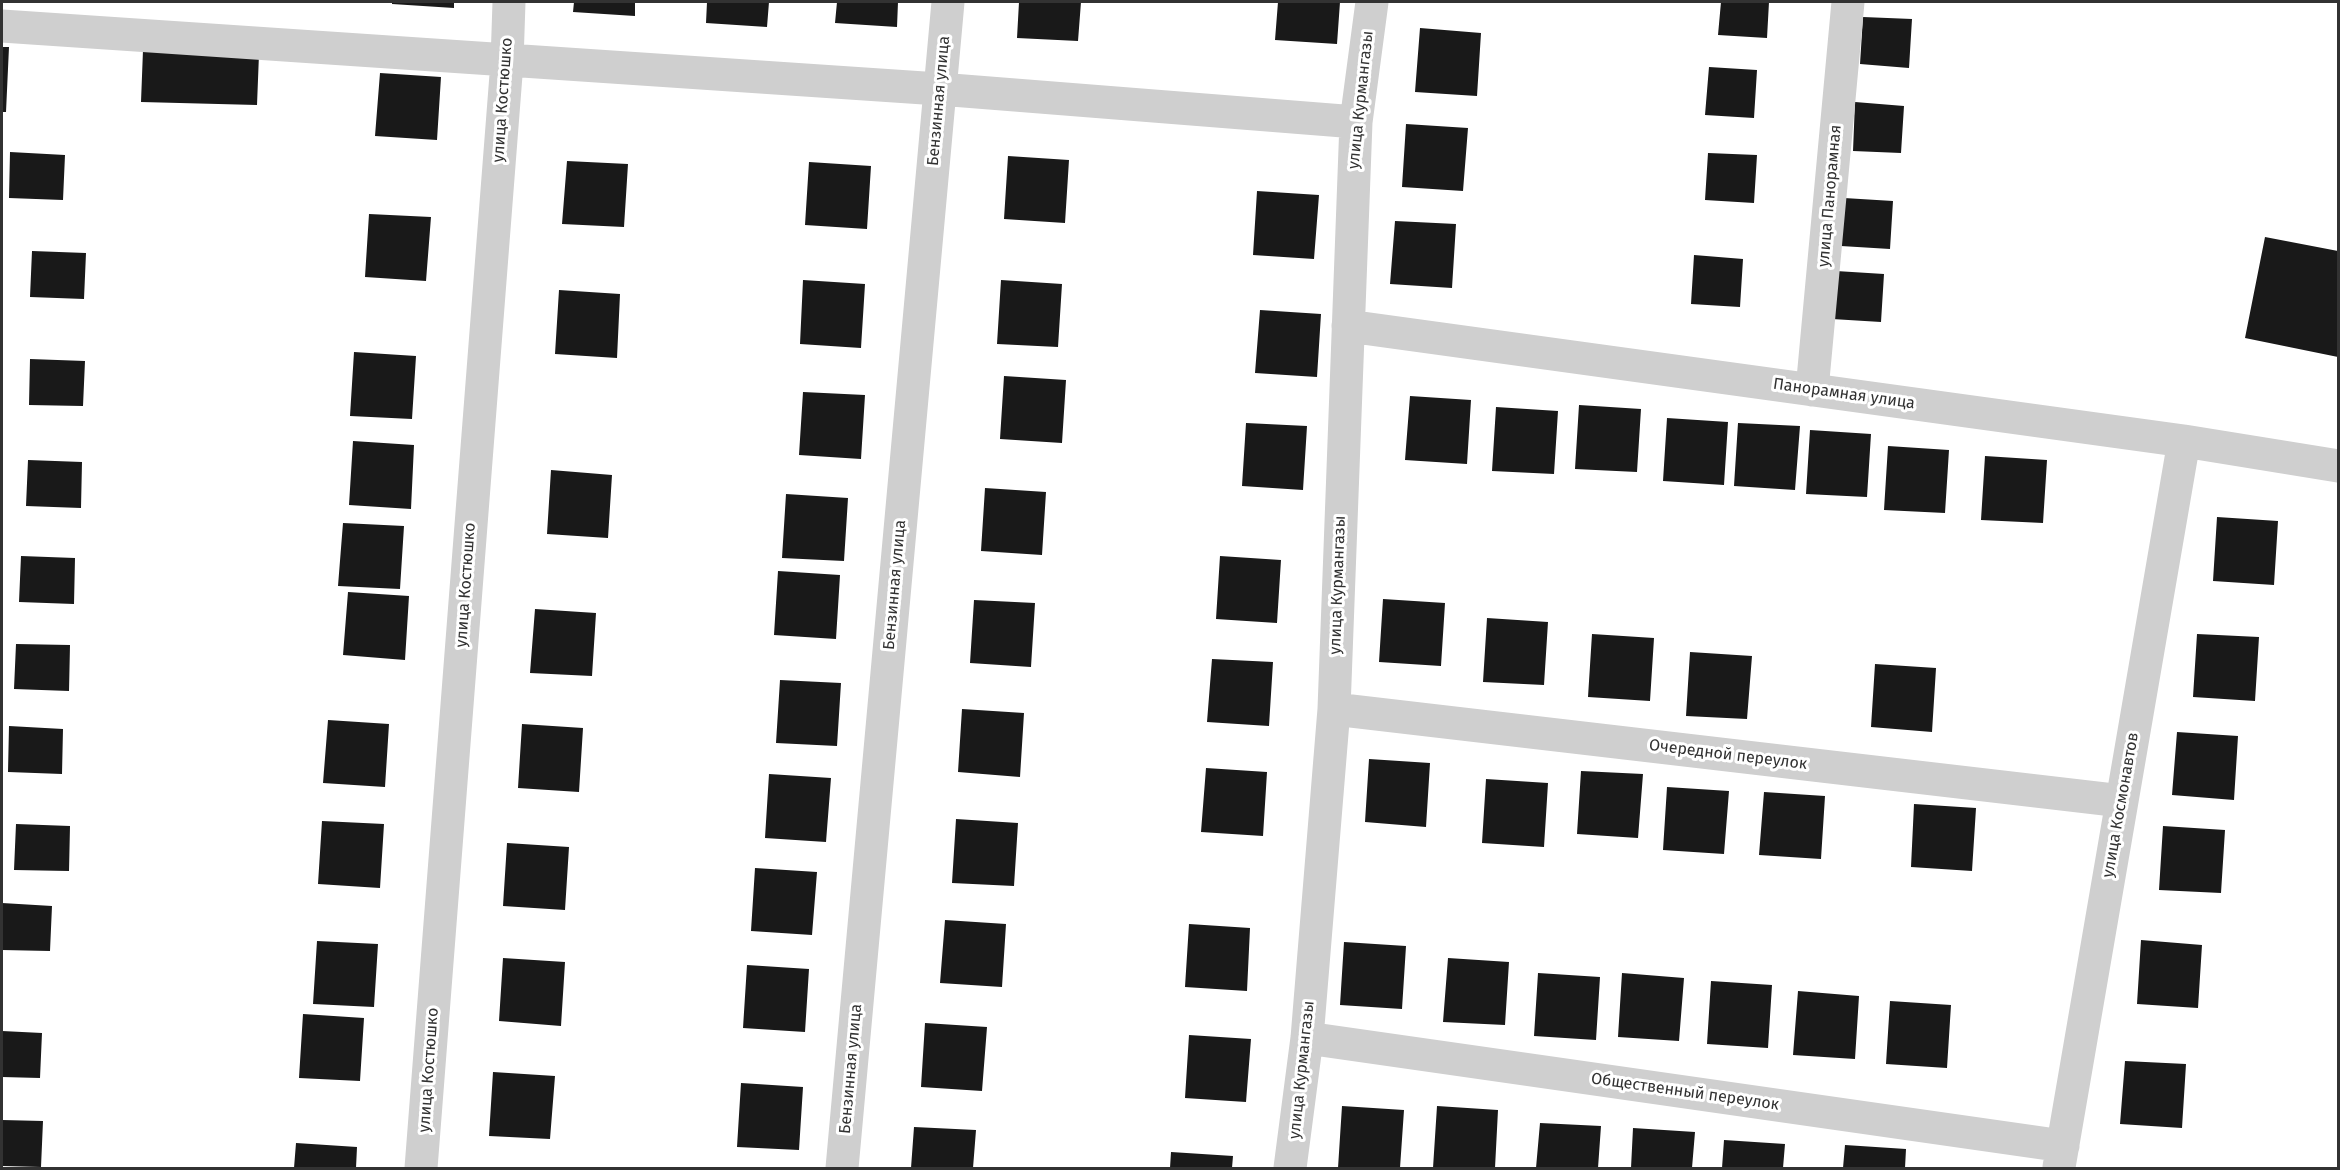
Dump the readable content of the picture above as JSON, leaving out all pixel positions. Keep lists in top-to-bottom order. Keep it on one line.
{"streets":{"street":["улица Костюшко","улица Курмангазы","Бензинная улица","улица Панорамная","Панорамная улица","Очередной переулок","улица Космонавтов","Общественный переулок"]},"crossings":[["улица Курмангазы","Панорамная улица"],["улица Курмангазы","Очередной переулок"],["улица Курмангазы","Общественный переулок"],["улица Панорамная","Панорамная улица"],["Панорамная улица","улица Космонавтов"],["Очередной переулок","улица Космонавтов"],["улица Космонавтов","Общественный переулок"]]}
